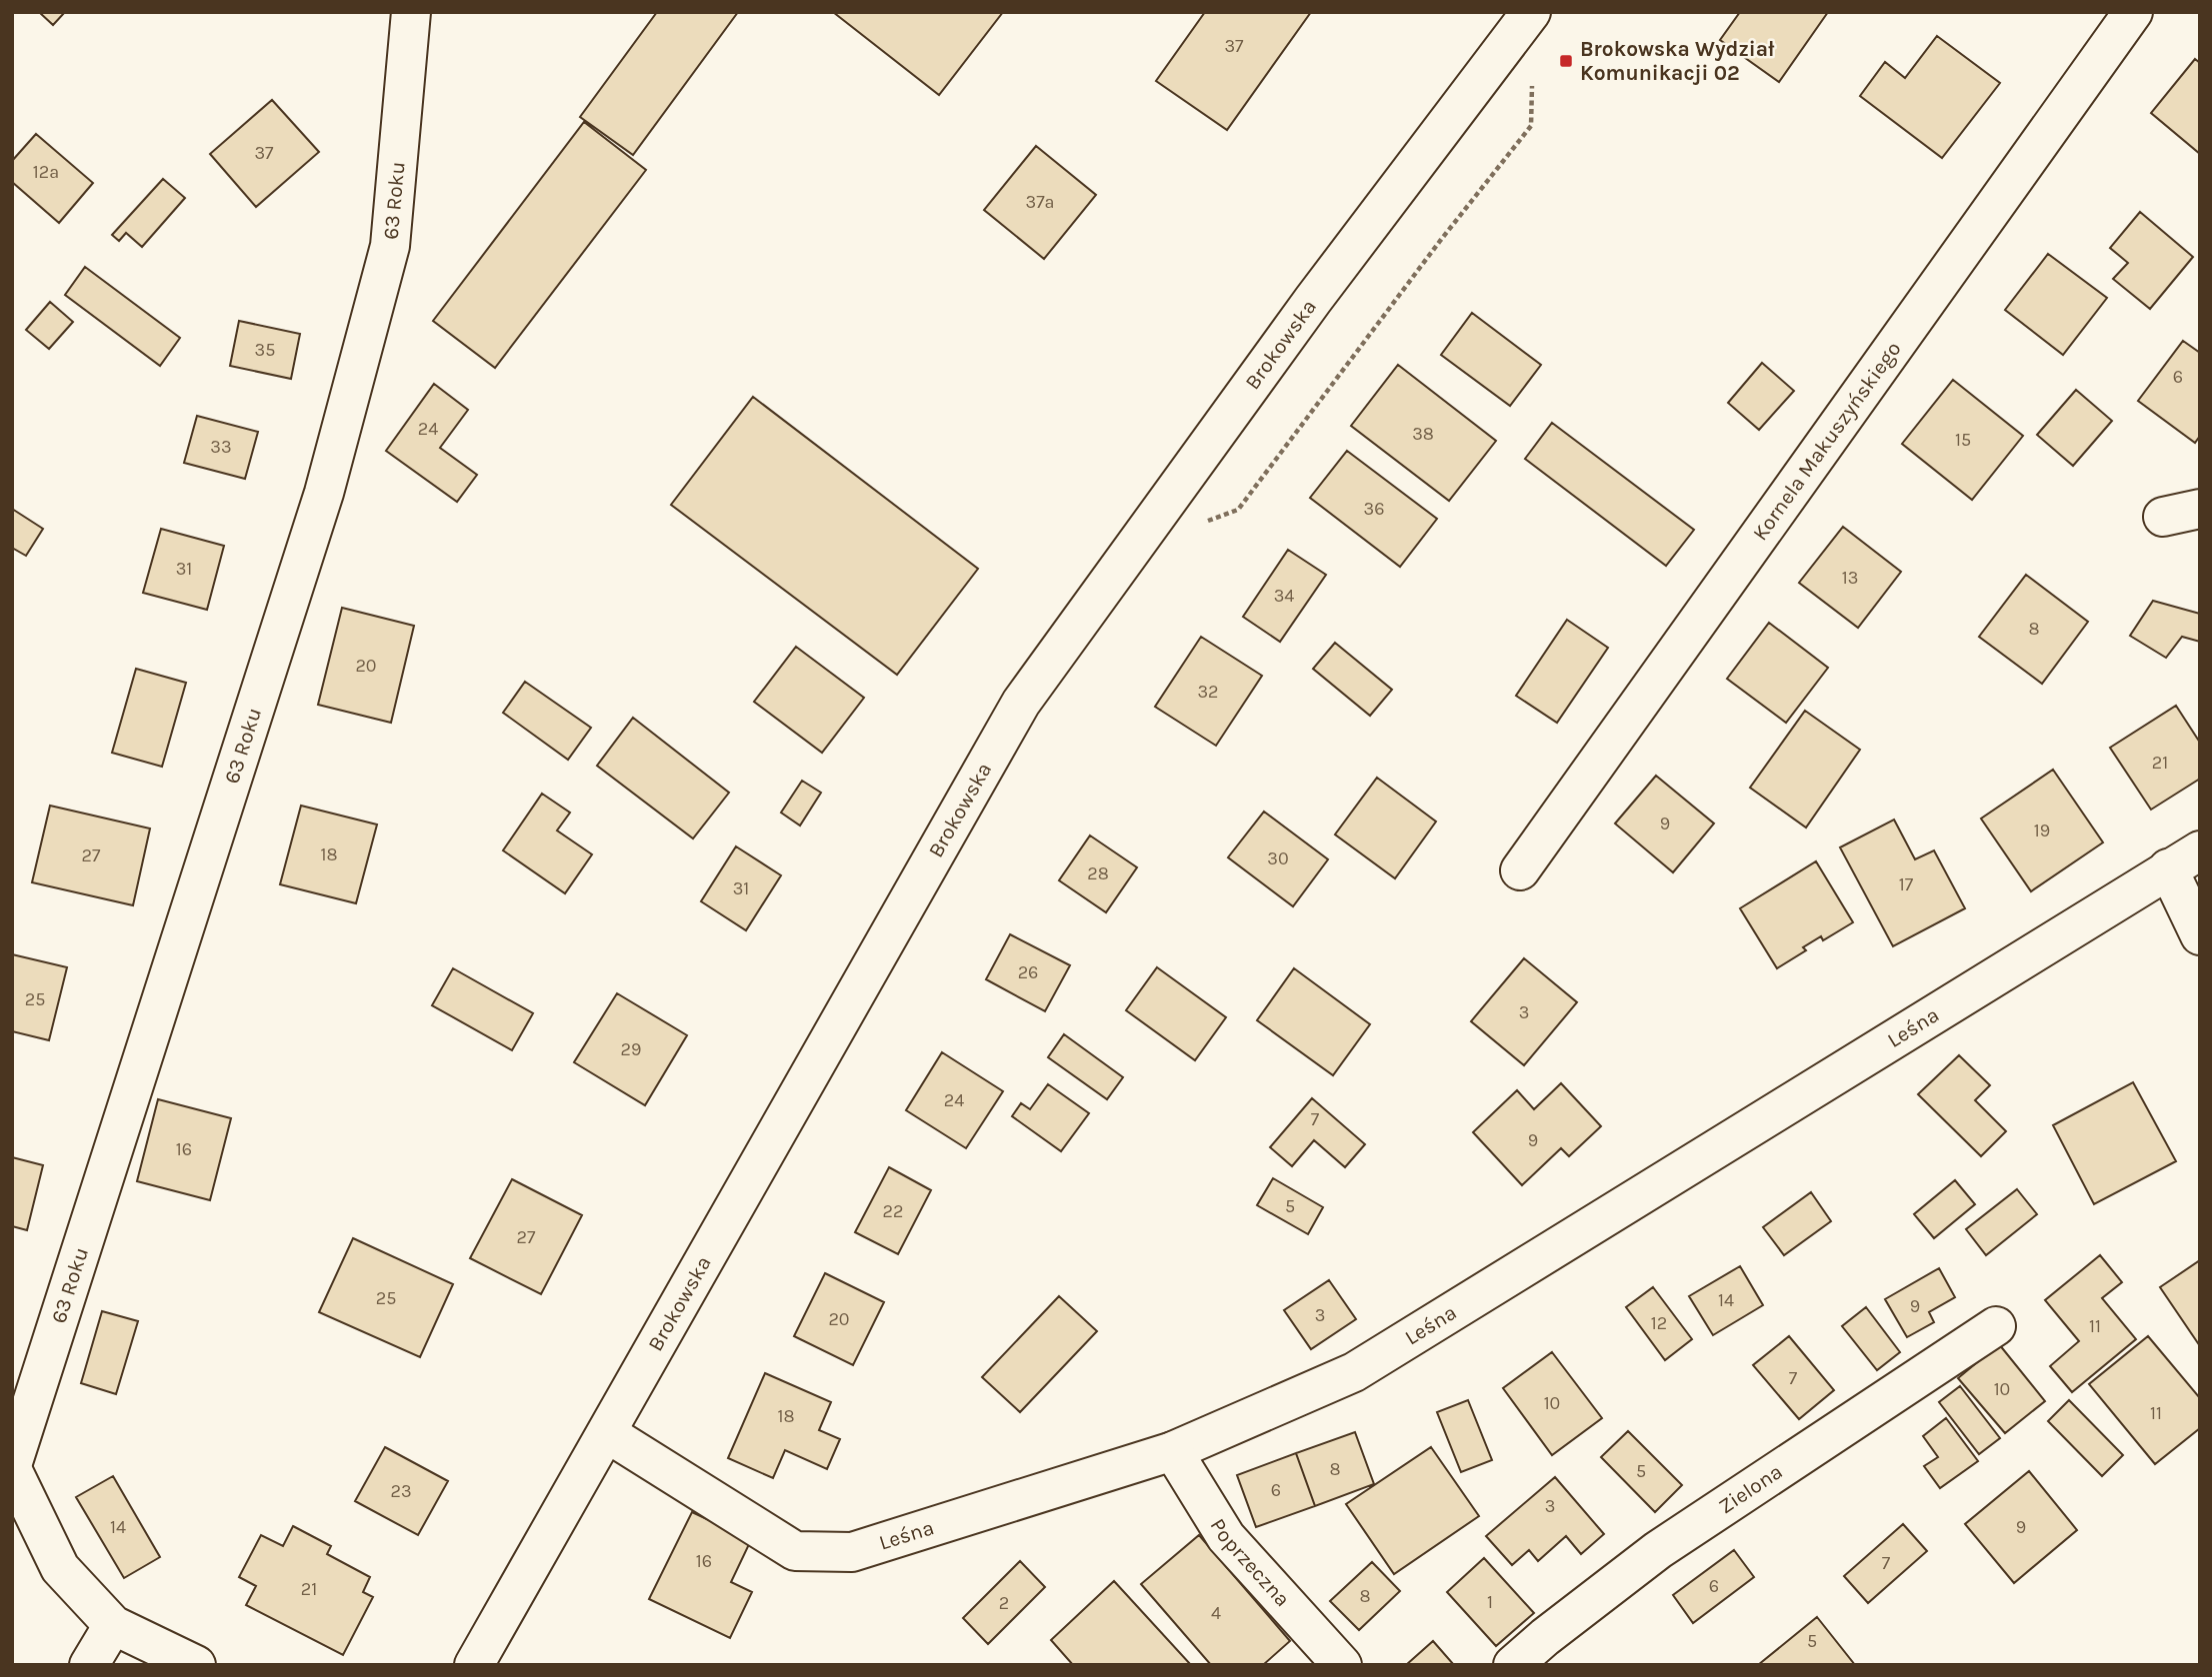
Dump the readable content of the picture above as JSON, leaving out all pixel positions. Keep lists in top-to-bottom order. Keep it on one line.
{"streets":{"street":["63 Roku","Brokowska","Kornela Makuszyńskiego","Leśna","Zielona","Poprzeczna"]},"crossings":[["Brokowska","Leśna"],["Leśna","Poprzeczna"]],"places":{"transit":["Brokowska Wydział Komunikacji 02"]},"house_numbers":["37","37","12a","37a","35","6","24","38","15","33","36","31","13","34","8","20","32","21","9","19","18","27","30","28","17","31","26","25","3","29","24","7","9","16","5","22","27","25","14","9","3","20","12","11","7","10","10","11","18","8","5","6","23","3","14","9","16","7","6","21","8","1","2","4","5"]}
